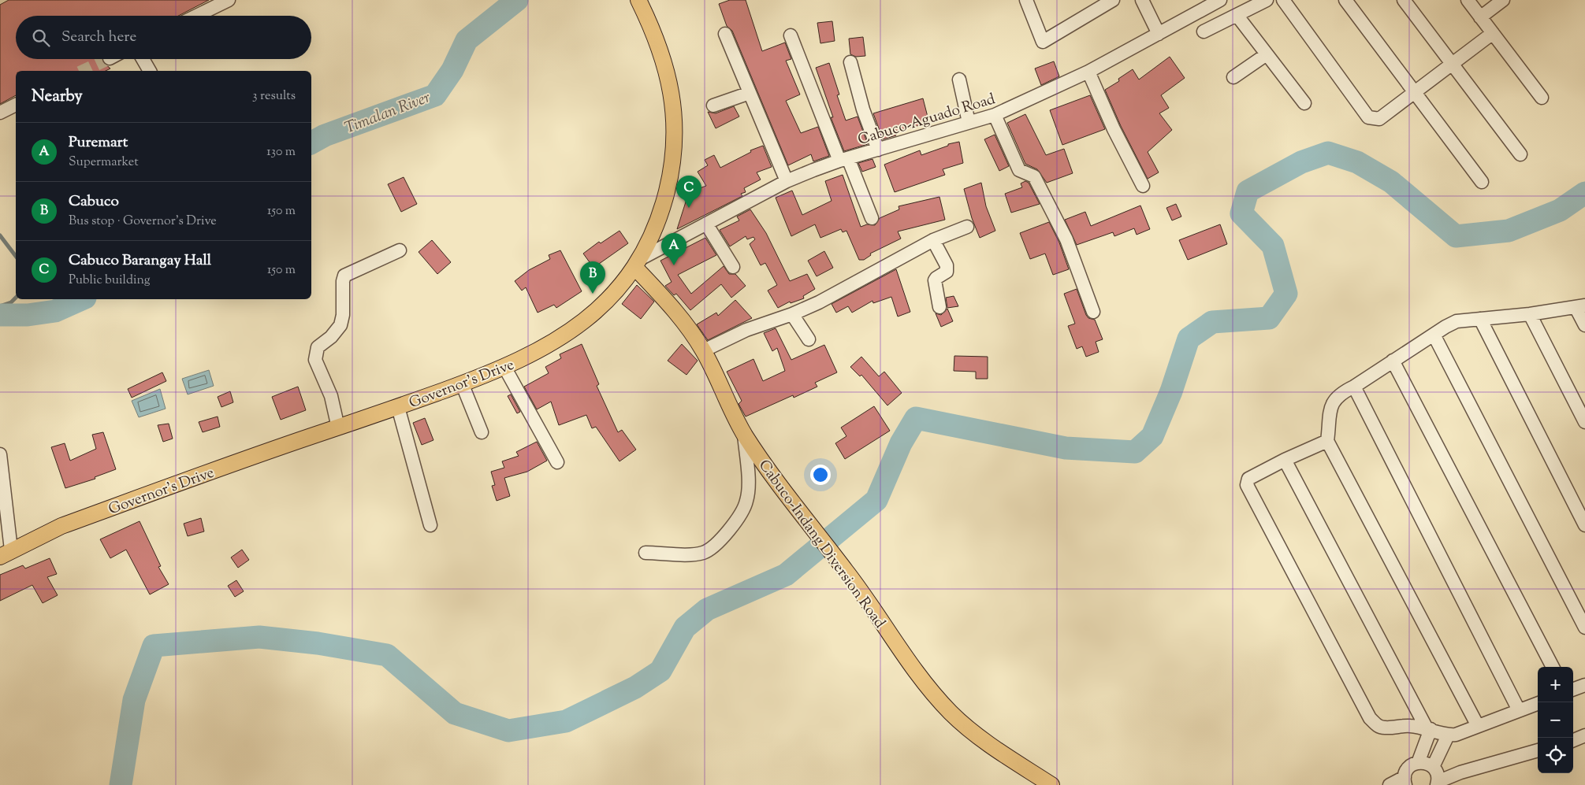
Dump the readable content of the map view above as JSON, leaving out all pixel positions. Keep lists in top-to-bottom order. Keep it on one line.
{"streets":{"main road":["Governor's Drive","Cabuco-Indang Diversion Road"],"street":["Cabuco-Aguado Road"]},"crossings":[["Cabuco-Aguado Road","Governor's Drive"],["Cabuco-Aguado Road","Cabuco-Indang Diversion Road"],["Governor's Drive","Cabuco-Indang Diversion Road"]],"water":["Timalan River"],"page":{"search":"Search here","heading":["Nearby","3 results"],"list":[{"mark":"A","name":"Puremart","note":"Supermarket","value":"130 m"},{"mark":"B","name":"Cabuco","note":"Bus stop · Governor's Drive","value":"150 m"},{"mark":"C","name":"Cabuco Barangay Hall","note":"Public building","value":"150 m"}],"pins":["C","A","B"],"map_buttons":["+","−"]}}
